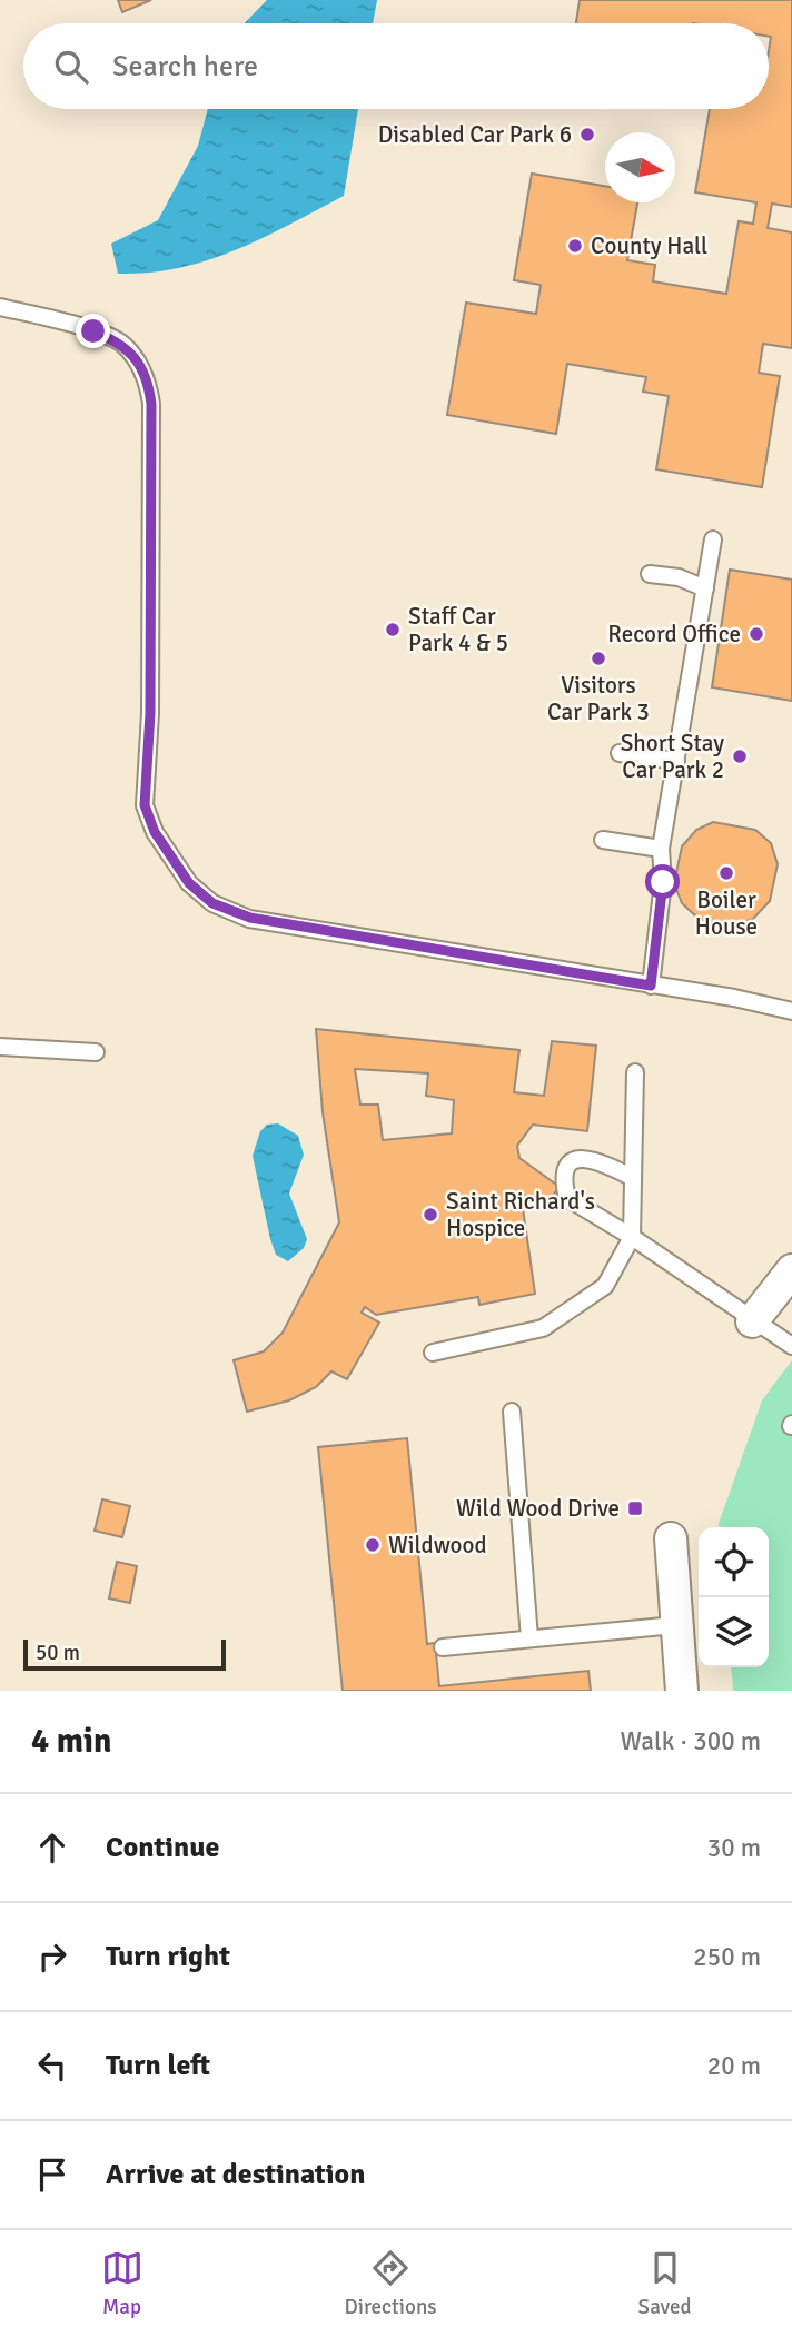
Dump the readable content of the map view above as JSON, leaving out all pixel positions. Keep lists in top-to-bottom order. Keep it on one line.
{"places":{"other":["Disabled Car Park 6","County Hall","Staff Car Park 4 & 5","Record Office","Visitors Car Park 3","Short Stay Car Park 2","Boiler House","Saint Richard's Hospice","Wildwood"],"transit":["Wild Wood Drive"]},"scale_bar":"50 m","north":"right","page":{"search":"Search here","scale":"50 m","heading":["4 min","Walk · 300 m"],"list":[["Continue","30 m"],["Turn right","250 m"],["Turn left","20 m"],"Arrive at destination"],"nav":["Map","Directions","Saved"]}}
